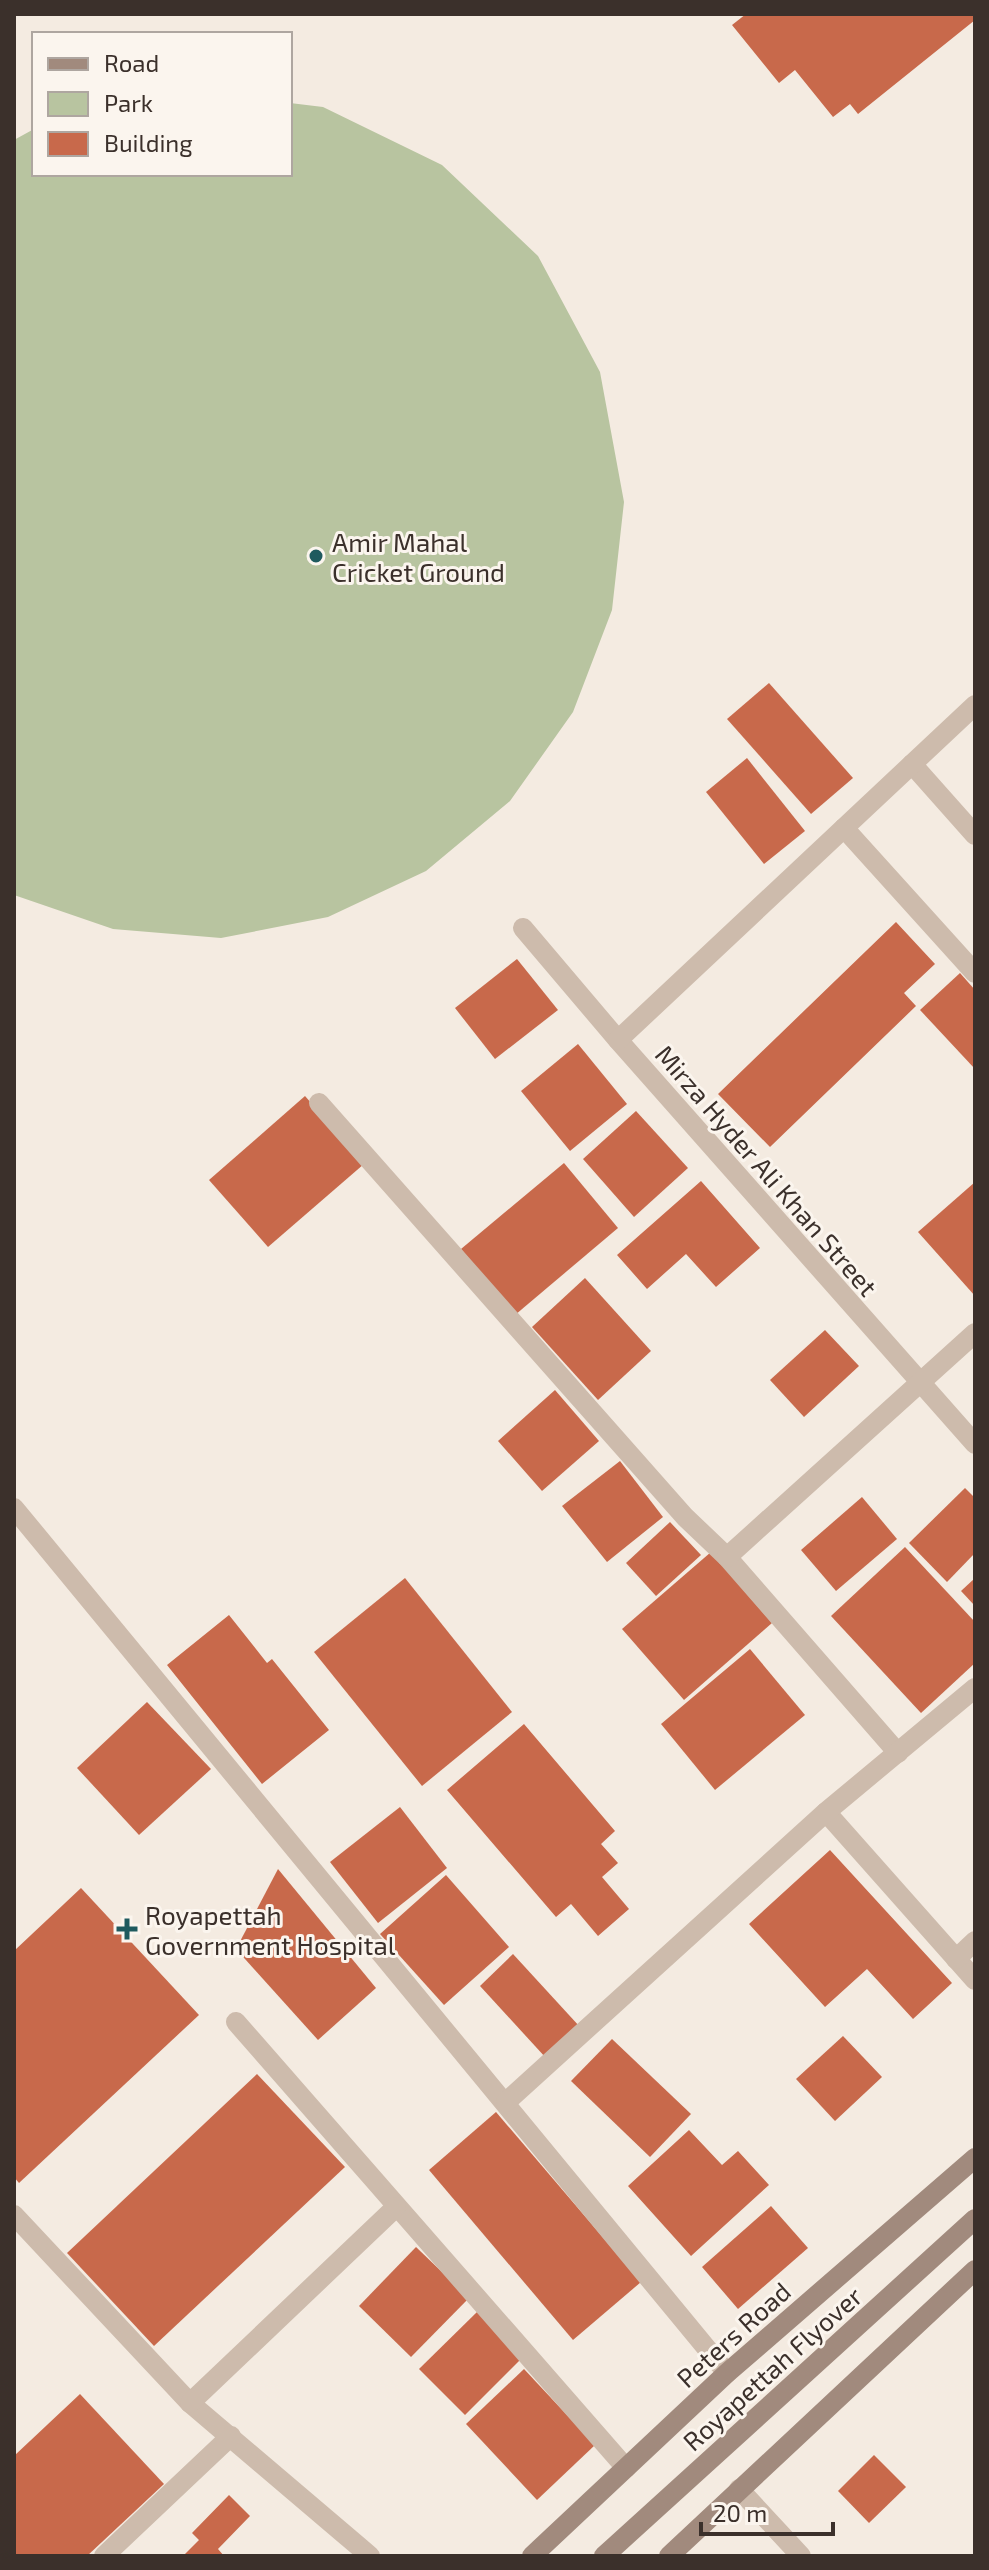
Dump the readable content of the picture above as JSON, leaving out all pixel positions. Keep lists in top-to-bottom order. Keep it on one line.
{"streets":{"main road":["Peters Road","Royapettah Flyover"],"street":["Mirza Hyder Ali Khan Street"]},"places":{"other":["Amir Mahal Cricket Ground"],"health":["Royapettah Government Hospital"]},"legend":["Road","Park","Building"],"scale_bar":"20 m"}
